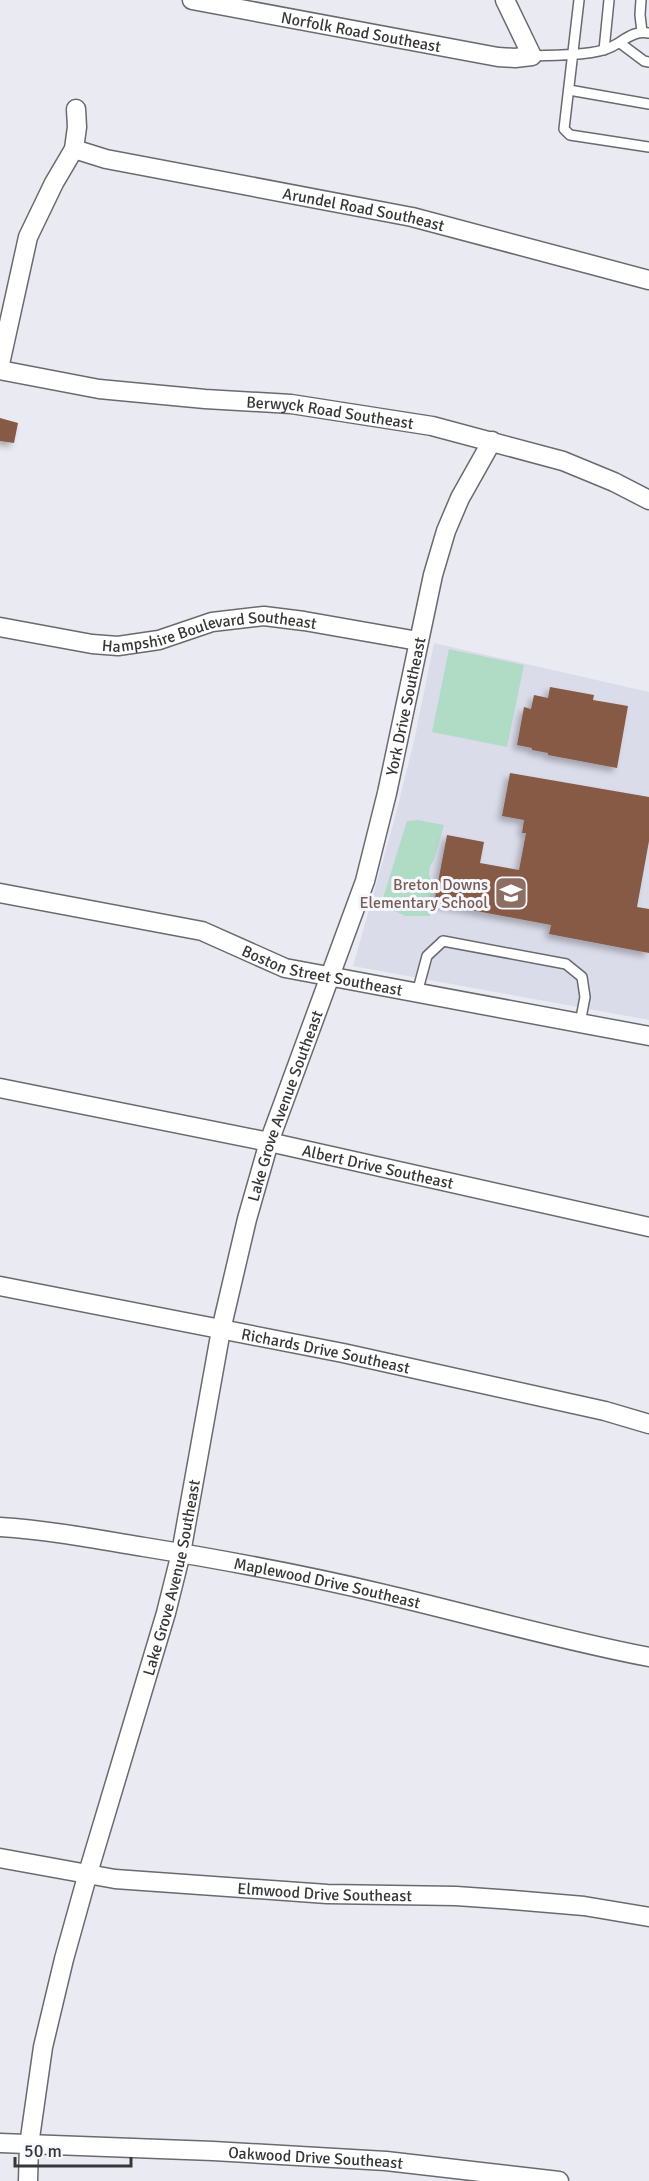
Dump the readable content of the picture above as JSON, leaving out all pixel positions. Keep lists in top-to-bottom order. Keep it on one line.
{"streets":{"street":["Norfolk Road Southeast","Arundel Road Southeast","Berwyck Road Southeast","Hampshire Boulevard Southeast","York Drive Southeast","Boston Street Southeast","Lake Grove Avenue Southeast","Albert Drive Southeast","Richards Drive Southeast","Maplewood Drive Southeast","Elmwood Drive Southeast","Oakwood Drive Southeast"]},"crossings":[["Berwyck Road Southeast","York Drive Southeast"],["Hampshire Boulevard Southeast","York Drive Southeast"],["York Drive Southeast","Boston Street Southeast"],["York Drive Southeast","Lake Grove Avenue Southeast"],["Boston Street Southeast","Lake Grove Avenue Southeast"],["Lake Grove Avenue Southeast","Albert Drive Southeast"],["Lake Grove Avenue Southeast","Richards Drive Southeast"],["Lake Grove Avenue Southeast","Maplewood Drive Southeast"],["Lake Grove Avenue Southeast","Elmwood Drive Southeast"],["Lake Grove Avenue Southeast","Oakwood Drive Southeast"]],"places":{"school or university":["Breton Downs Elementary School"]},"scale_bar":"50 m"}
